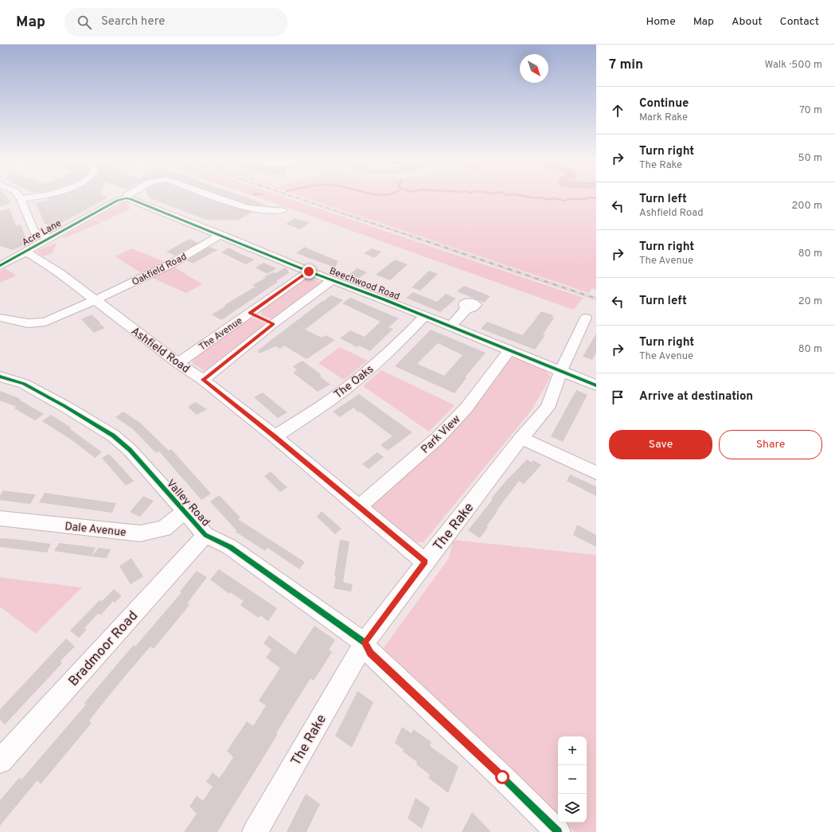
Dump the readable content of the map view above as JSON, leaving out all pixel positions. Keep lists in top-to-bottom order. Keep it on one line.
{"streets":{"street":["Acre Lane","Oakfield Road","Beechwood Road","The Avenue","Ashfield Road","The Oaks","Park View","Valley Road","The Rake","Dale Avenue","Bradmoor Road"]},"crossings":[["Acre Lane","Beechwood Road"],["Acre Lane","Ashfield Road"],["Oakfield Road","Beechwood Road"],["Oakfield Road","Ashfield Road"],["Beechwood Road","The Avenue"],["Beechwood Road","The Oaks"],["Beechwood Road","Park View"],["Beechwood Road","The Rake"],["The Avenue","Ashfield Road"],["Ashfield Road","The Oaks"],["Ashfield Road","Park View"],["Ashfield Road","The Rake"],["Valley Road","The Rake"],["Valley Road","Dale Avenue"],["Valley Road","Bradmoor Road"]],"north":"bottom right","page":{"header":"Map","search":"Search here","nav":["Home","Map","About","Contact"],"heading":["7 min","Walk · 500 m"],"list":[["Continue","Mark Rake","70 m"],["Turn right","The Rake","50 m"],["Turn left","Ashfield Road","200 m"],["Turn right","The Avenue","80 m"],["Turn left","20 m"],["Turn right","The Avenue","80 m"],"Arrive at destination"],"buttons":["Save","Share"],"map_buttons":["+","−"]}}
